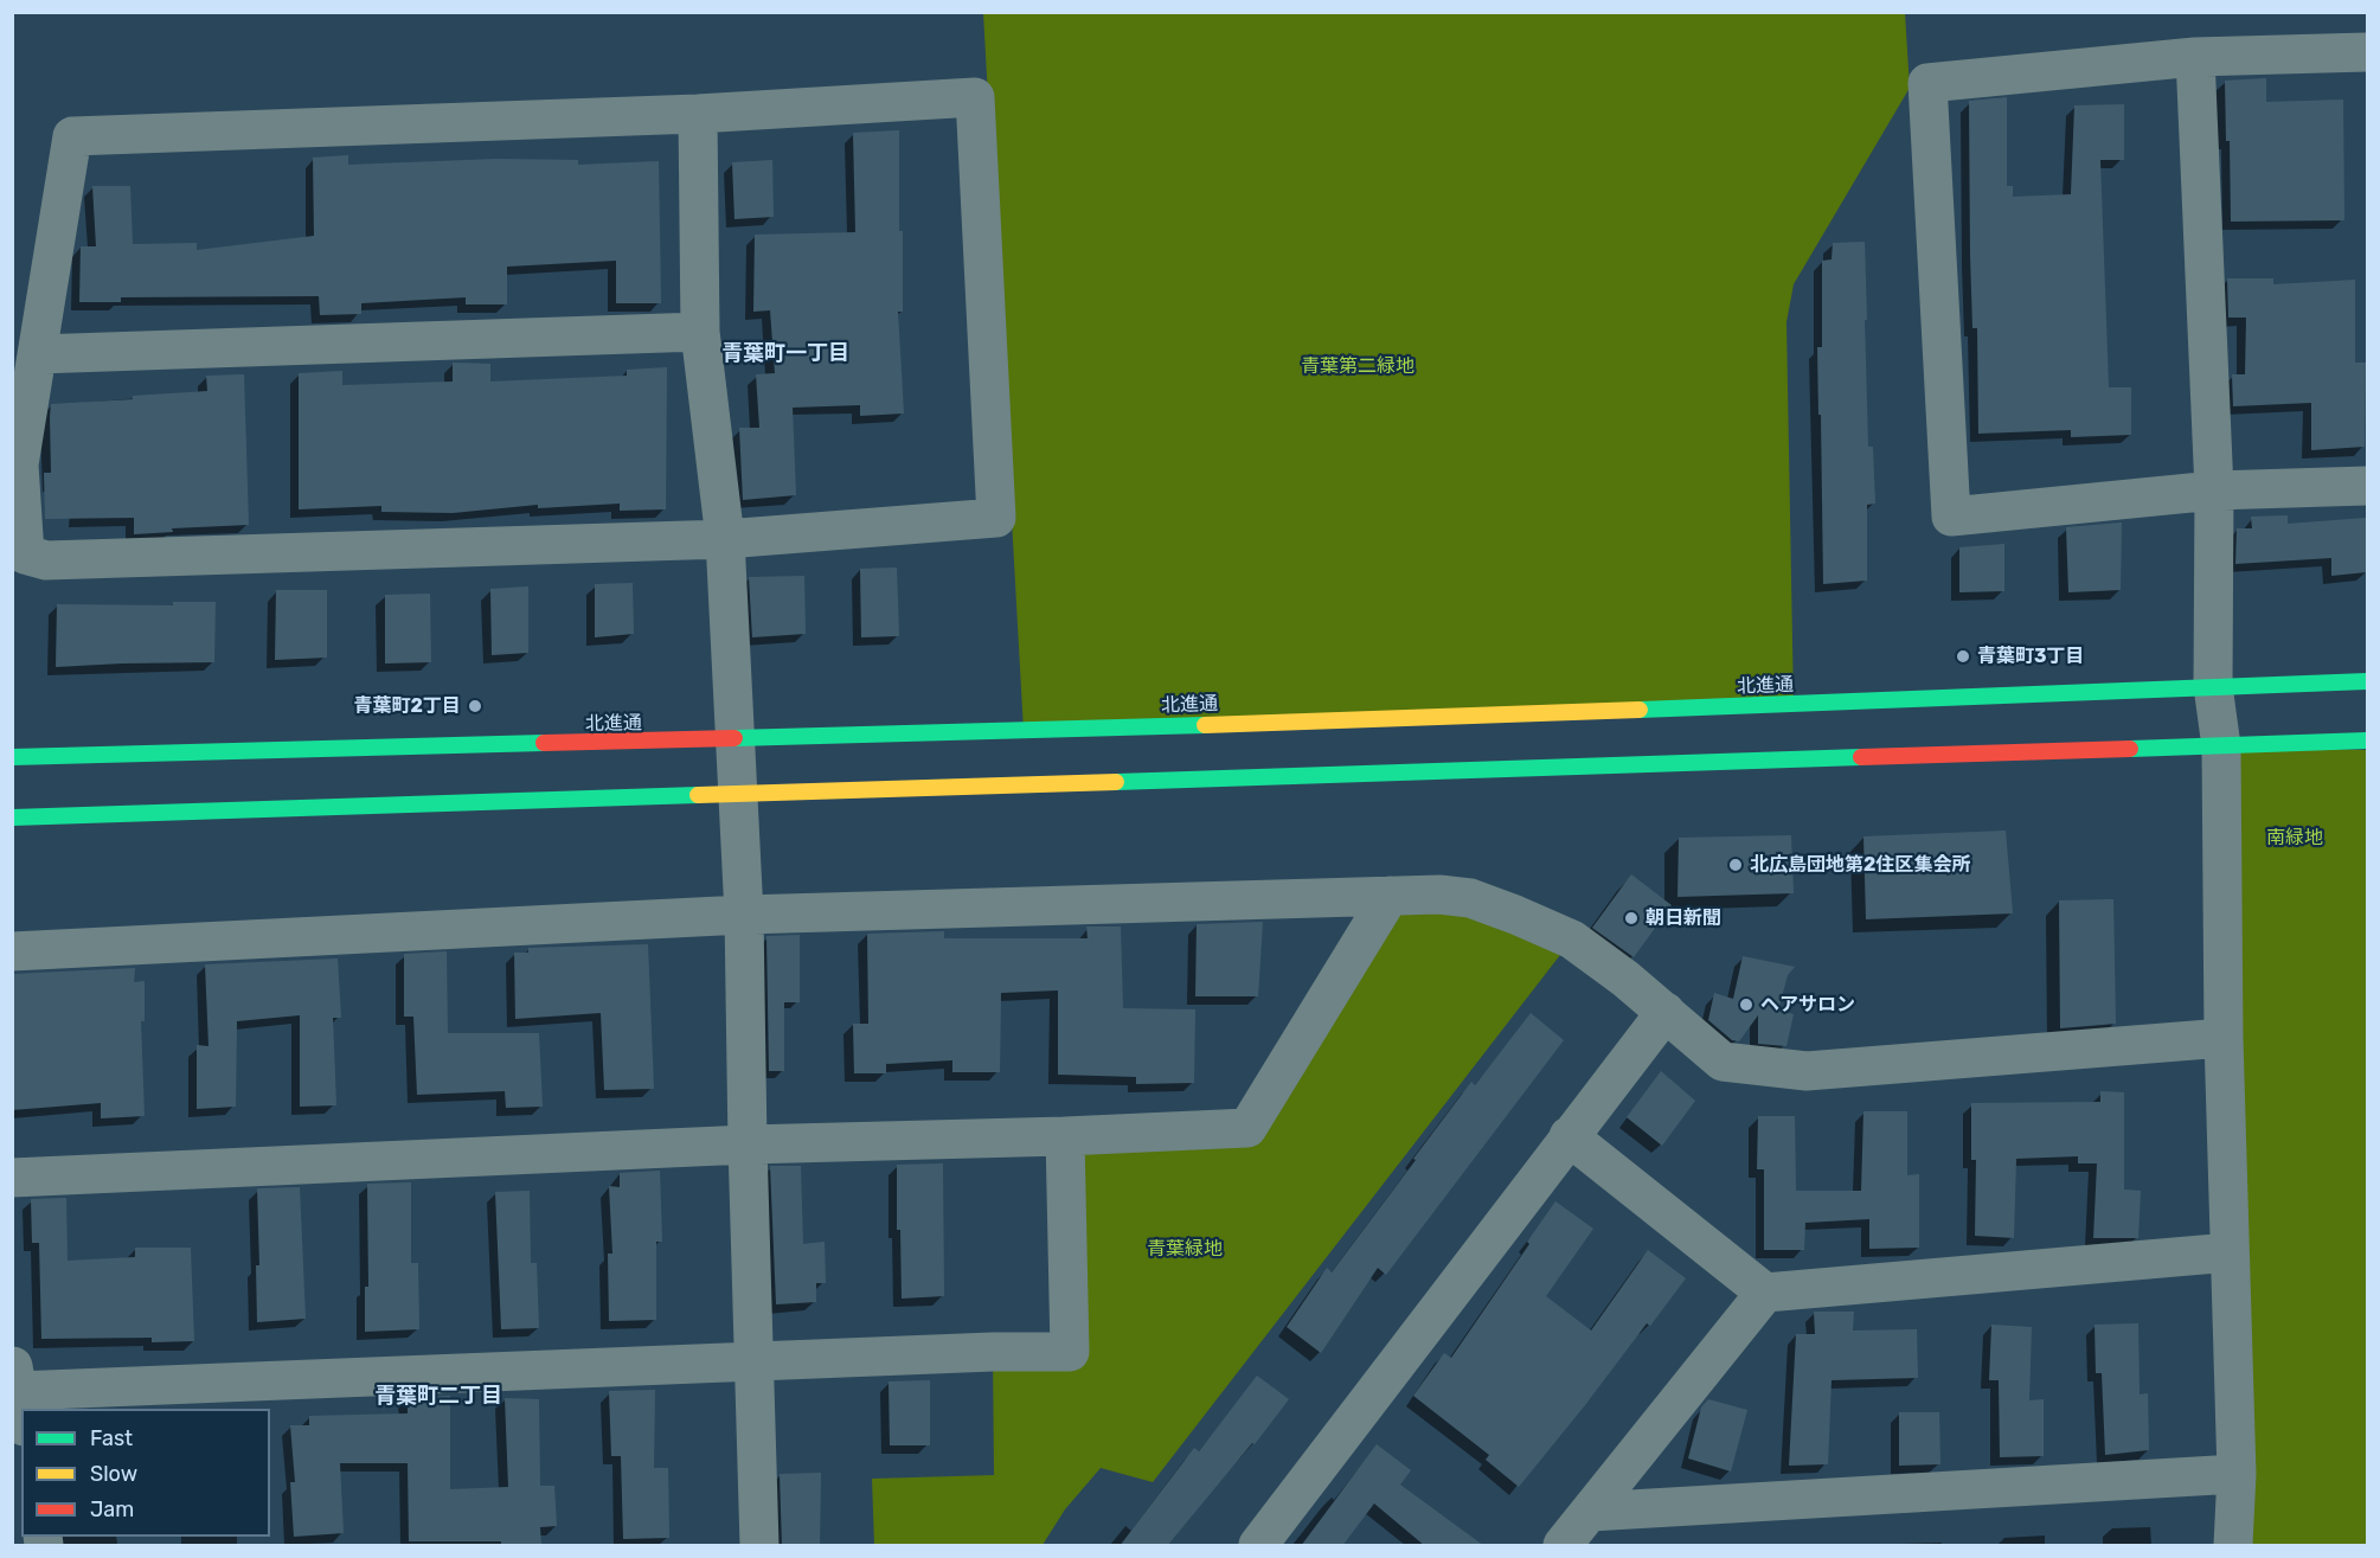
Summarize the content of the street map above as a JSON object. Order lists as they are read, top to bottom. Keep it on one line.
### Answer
{"streets":{"street":["北進通"]},"districts":["青葉町一丁目","青葉町二丁目"],"parks":["青葉第二緑地","南緑地","青葉緑地"],"places":["青葉町3丁目","青葉町2丁目","北広島団地第2住区集会所","朝日新聞","ヘアサロン"],"legend":["Fast","Slow","Jam"]}
